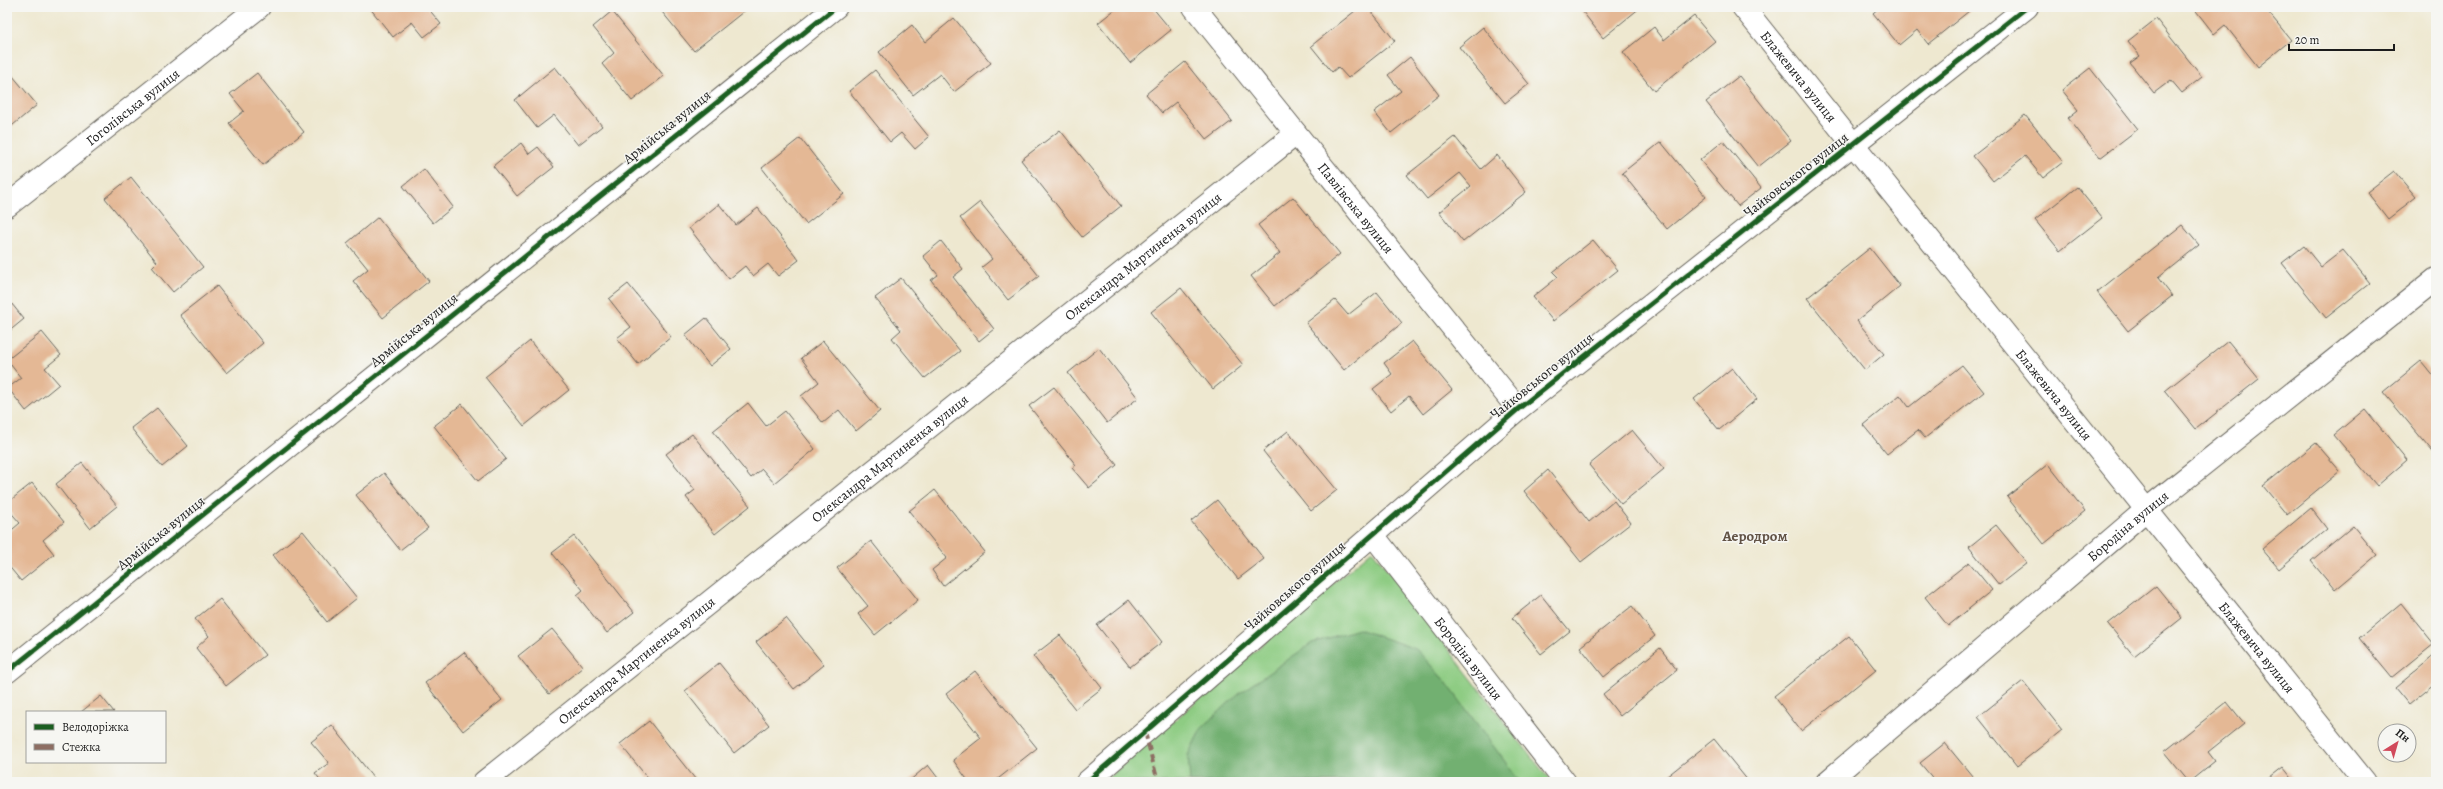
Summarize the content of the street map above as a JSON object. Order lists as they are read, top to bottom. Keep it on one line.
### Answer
{"streets":{"street":["Блажевича вулиця","Гоголівська вулиця","Армійська вулиця","Чайковського вулиця","Павлівська вулиця","Олександра Мартиненка вулиця","Бородіна вулиця"]},"crossings":[["Блажевича вулиця","Чайковського вулиця"],["Блажевича вулиця","Бородіна вулиця"],["Чайковського вулиця","Павлівська вулиця"],["Чайковського вулиця","Бородіна вулиця"],["Павлівська вулиця","Олександра Мартиненка вулиця"]],"districts":["Аеродром"],"legend":["Велодоріжка","Стежка"],"scale_bar":"20 m","north":"top right"}
